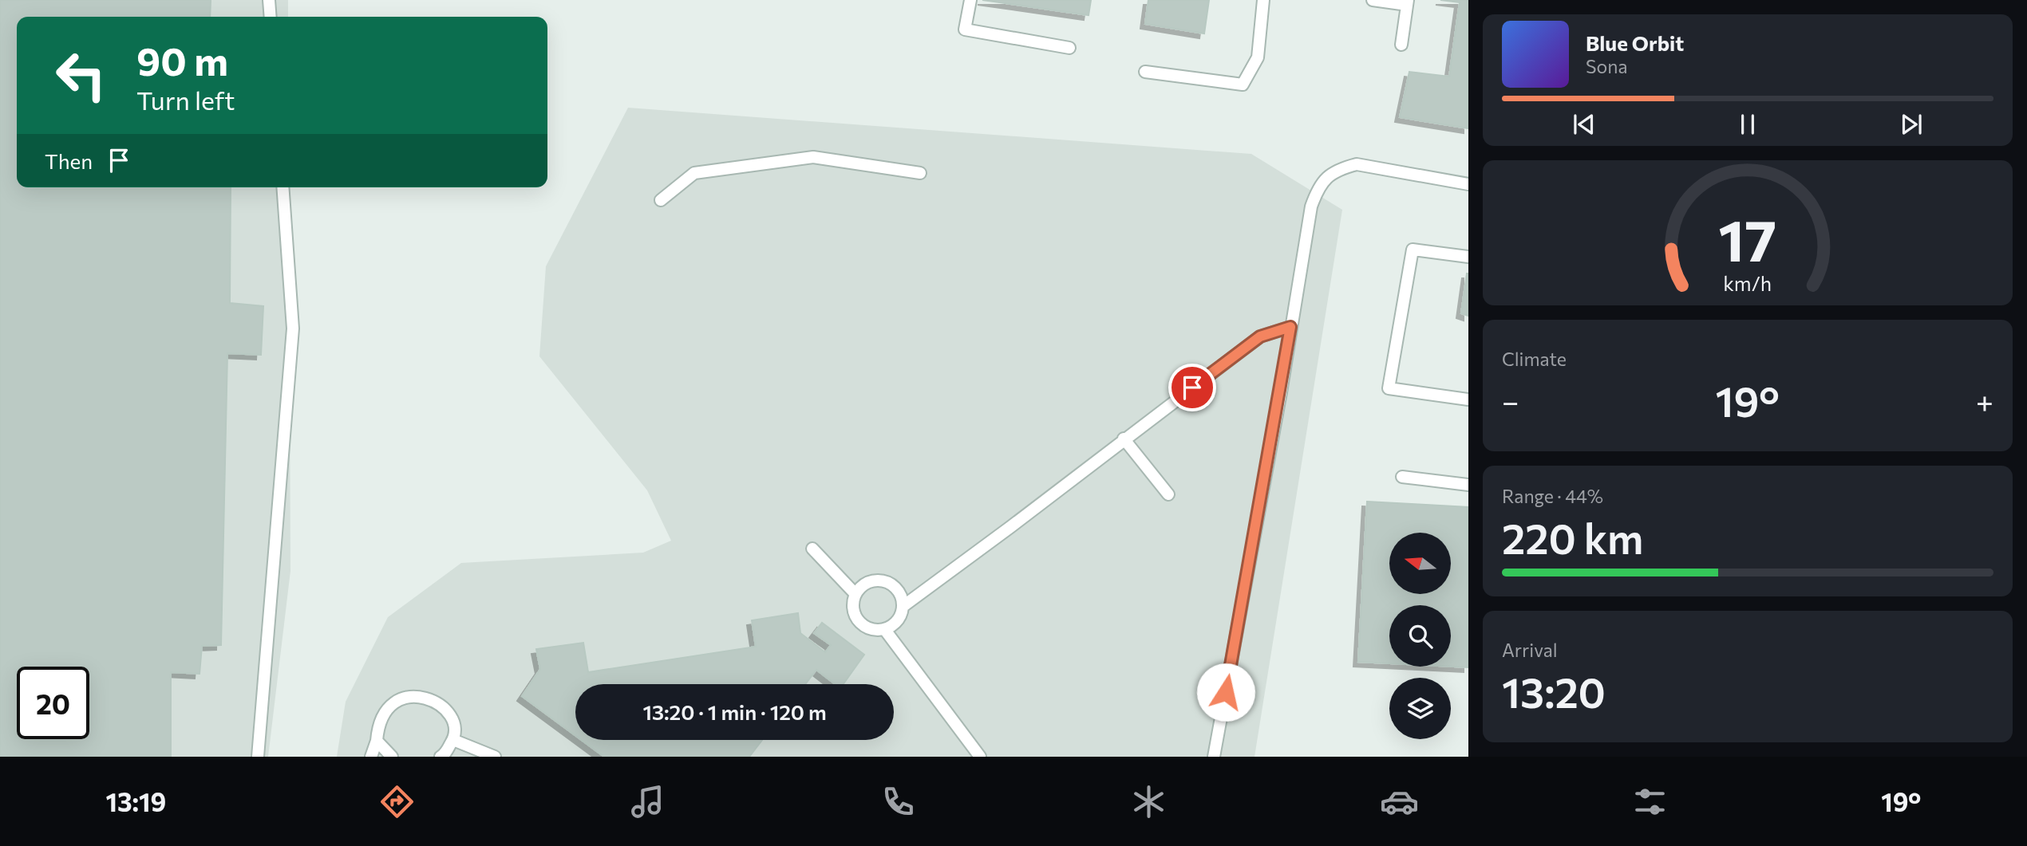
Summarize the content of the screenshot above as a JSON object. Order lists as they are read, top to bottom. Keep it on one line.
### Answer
{"north":"left","page":{"turn":["90 m","Turn left"],"song":["Blue Orbit","Sona"],"then":"Then","tile":["Climate",["Range · 44%","220 km"],["Arrival","13:20"]],"heat":["−","19°","+"],"limit":"20","trip":"13:20 · 1 min · 120 m","tabs":["13:19","19°"],"gauge":["17","km/h"]}}
